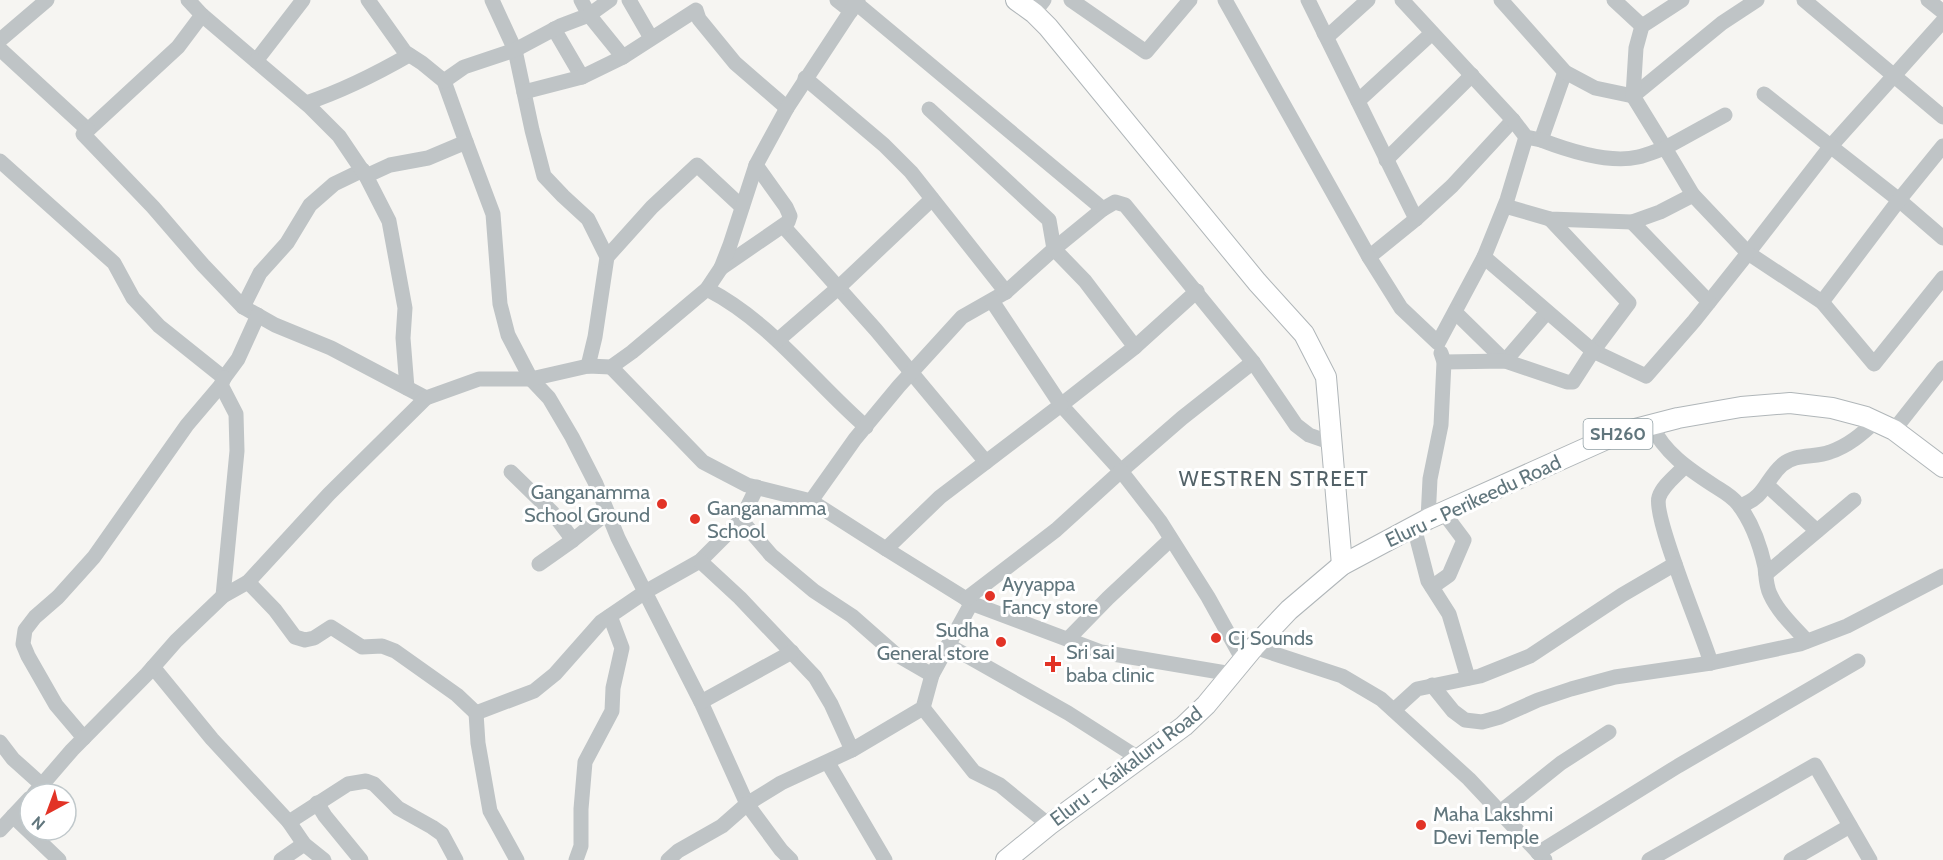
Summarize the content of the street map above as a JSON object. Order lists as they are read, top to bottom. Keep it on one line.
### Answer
{"streets":{"main road":["SH260","Eluru - Perikeedu Road","Eluru - Kaikaluru Road"]},"crossings":[["Eluru - Perikeedu Road","Eluru - Kaikaluru Road"]],"districts":["WESTREN STREET"],"places":{"other":["Ganganamma School Ground","Ganganamma School","Ayyappa Fancy store","Cj Sounds","Sudha General store","Maha Lakshmi Devi Temple"],"health":["Sri sai baba clinic"]},"north":"bottom left"}
